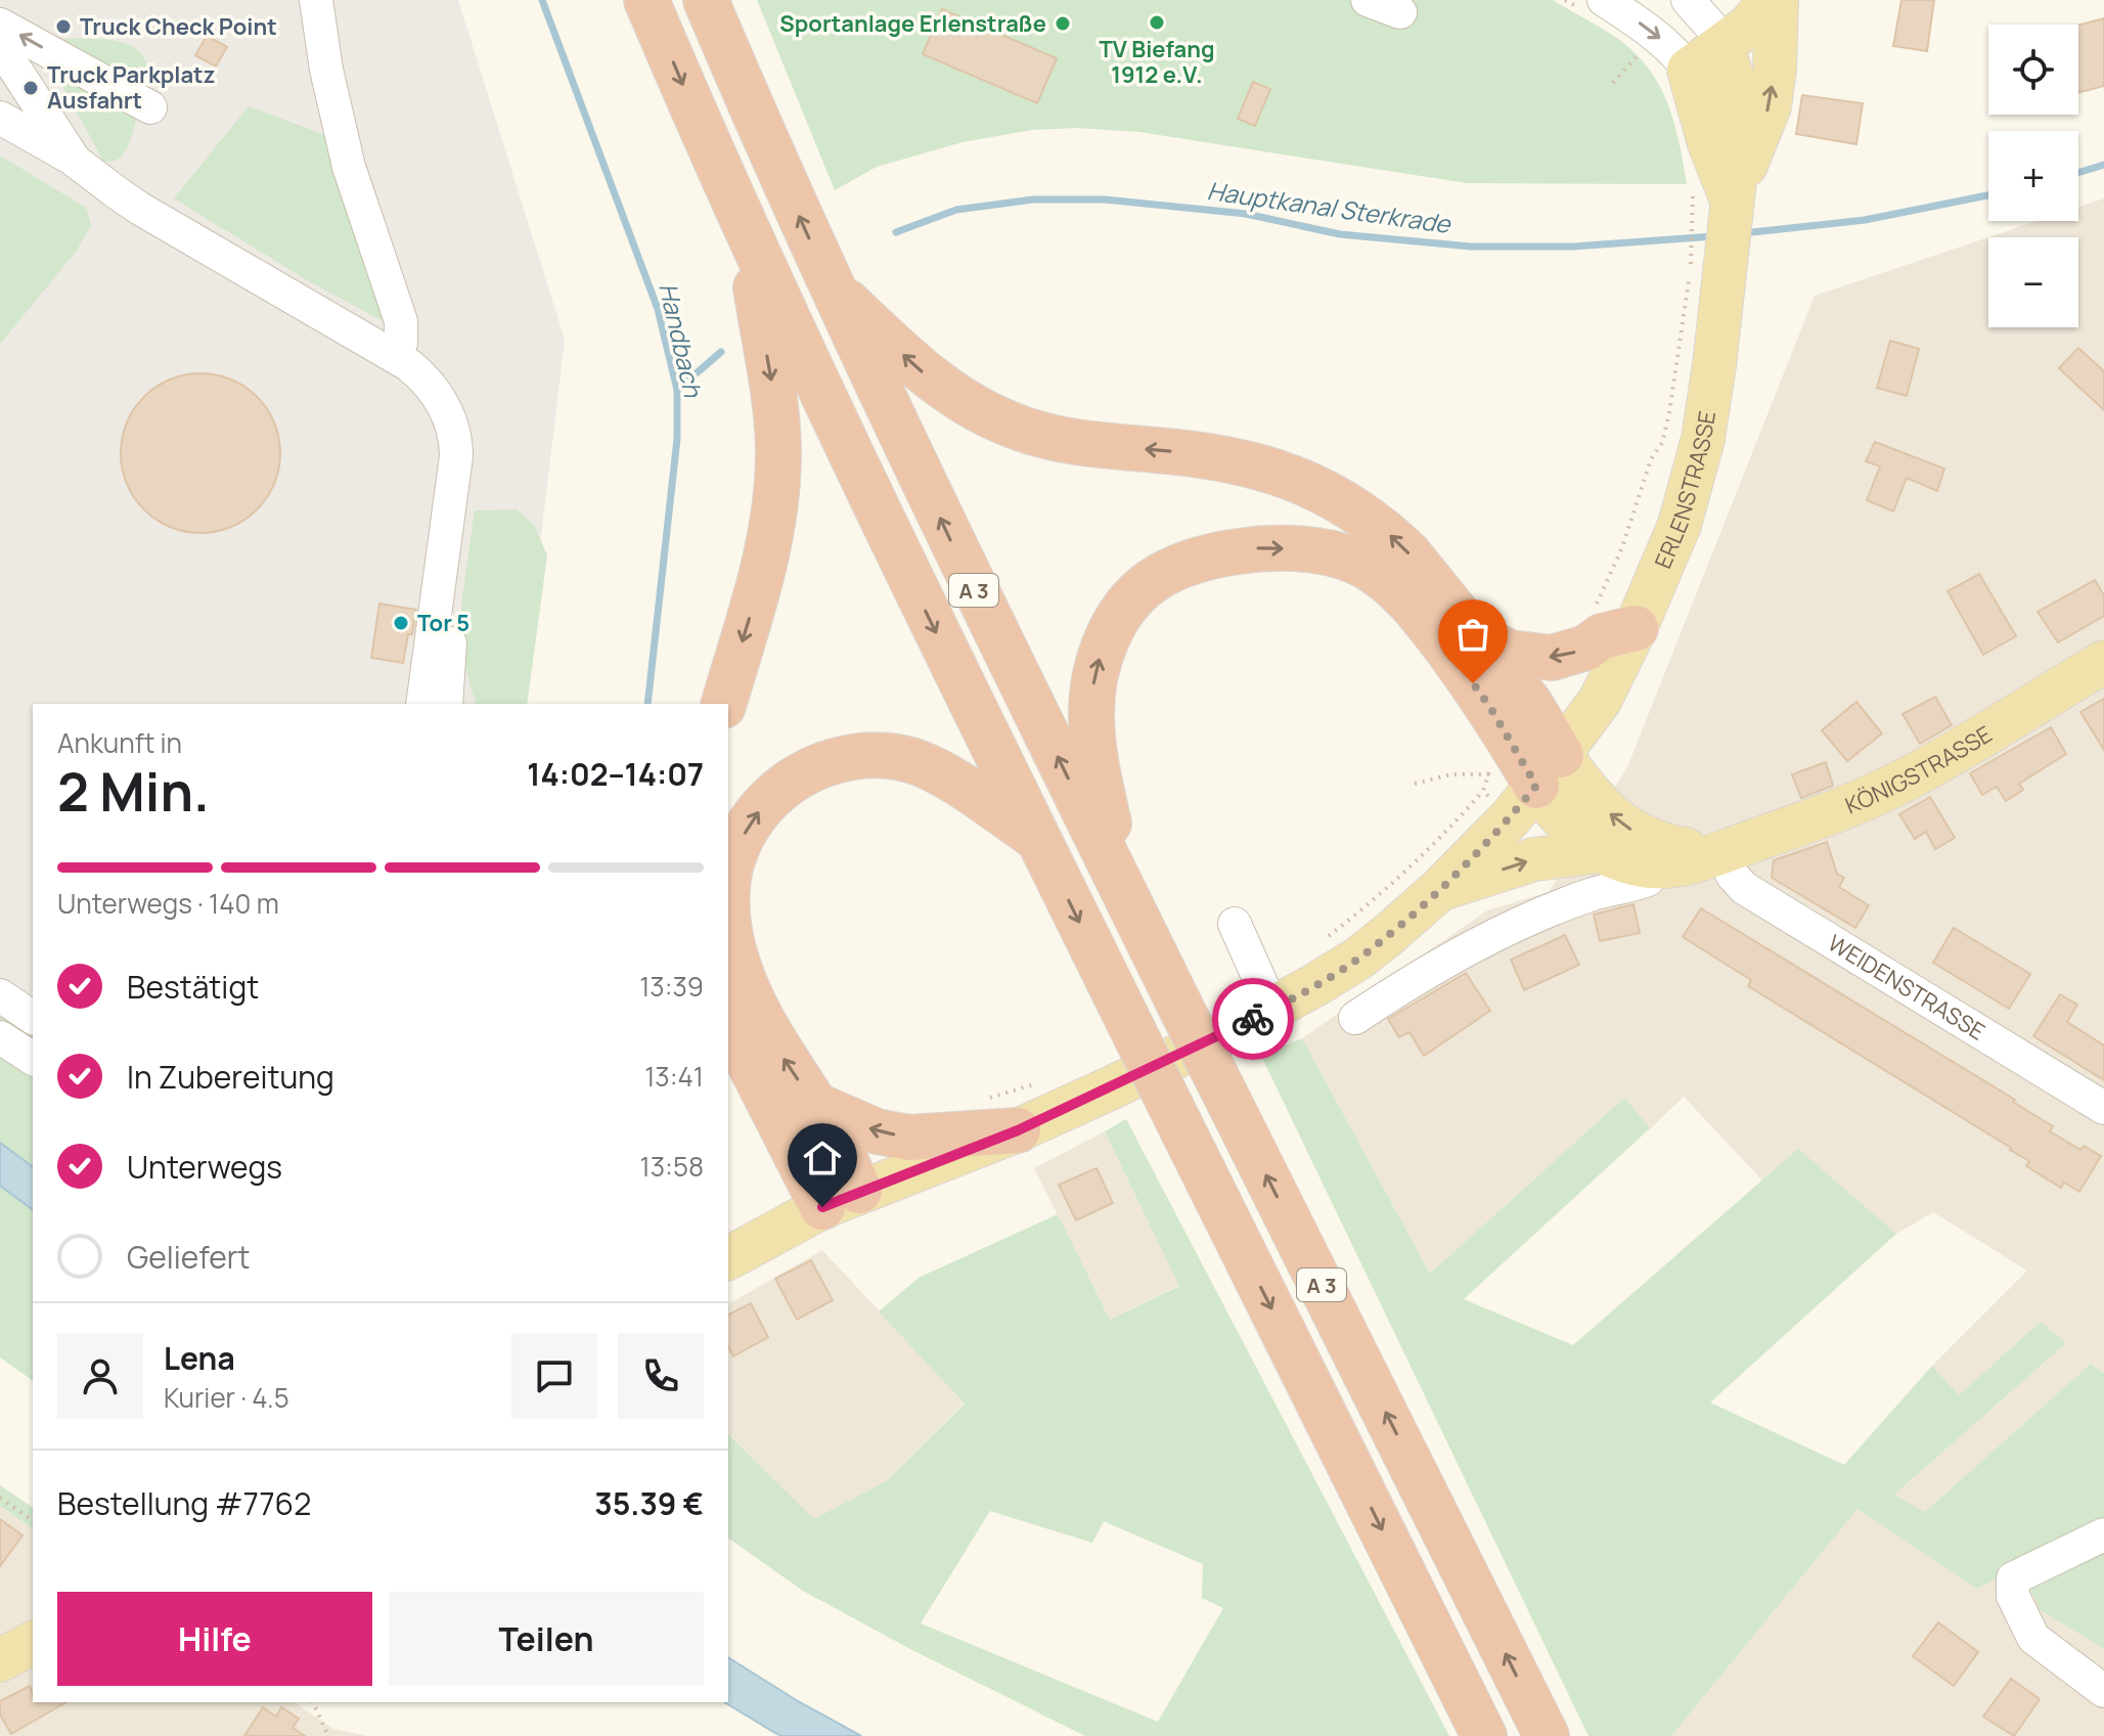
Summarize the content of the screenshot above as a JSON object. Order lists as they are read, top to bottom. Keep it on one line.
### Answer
{"streets":{"highway":["A 3"],"main road":["ERLENSTRASSE","KÖNIGSTRASSE"],"street":["WEIDENSTRASSE"]},"crossings":[["ERLENSTRASSE","KÖNIGSTRASSE"],["KÖNIGSTRASSE","WEIDENSTRASSE"]],"water":["Hauptkanal Sterkrade","Handbach"],"places":["TV Biefang 1912 e.V.","Sportanlage Erlenstraße","Truck Check Point","Truck Parkplatz Ausfahrt","Tor 5"],"page":{"map_buttons":["+","−"],"heading":["2 Min.","Ankunft in","14:02–14:07"],"panel":["Lena","Kurier · 4.5","Bestellung #7762","35.39 €"],"bar":"Unterwegs · 140 m","list":[["Bestätigt","13:39"],["In Zubereitung","13:41"],["Unterwegs","13:58"],"Geliefert"],"buttons":["Hilfe","Teilen"]}}
